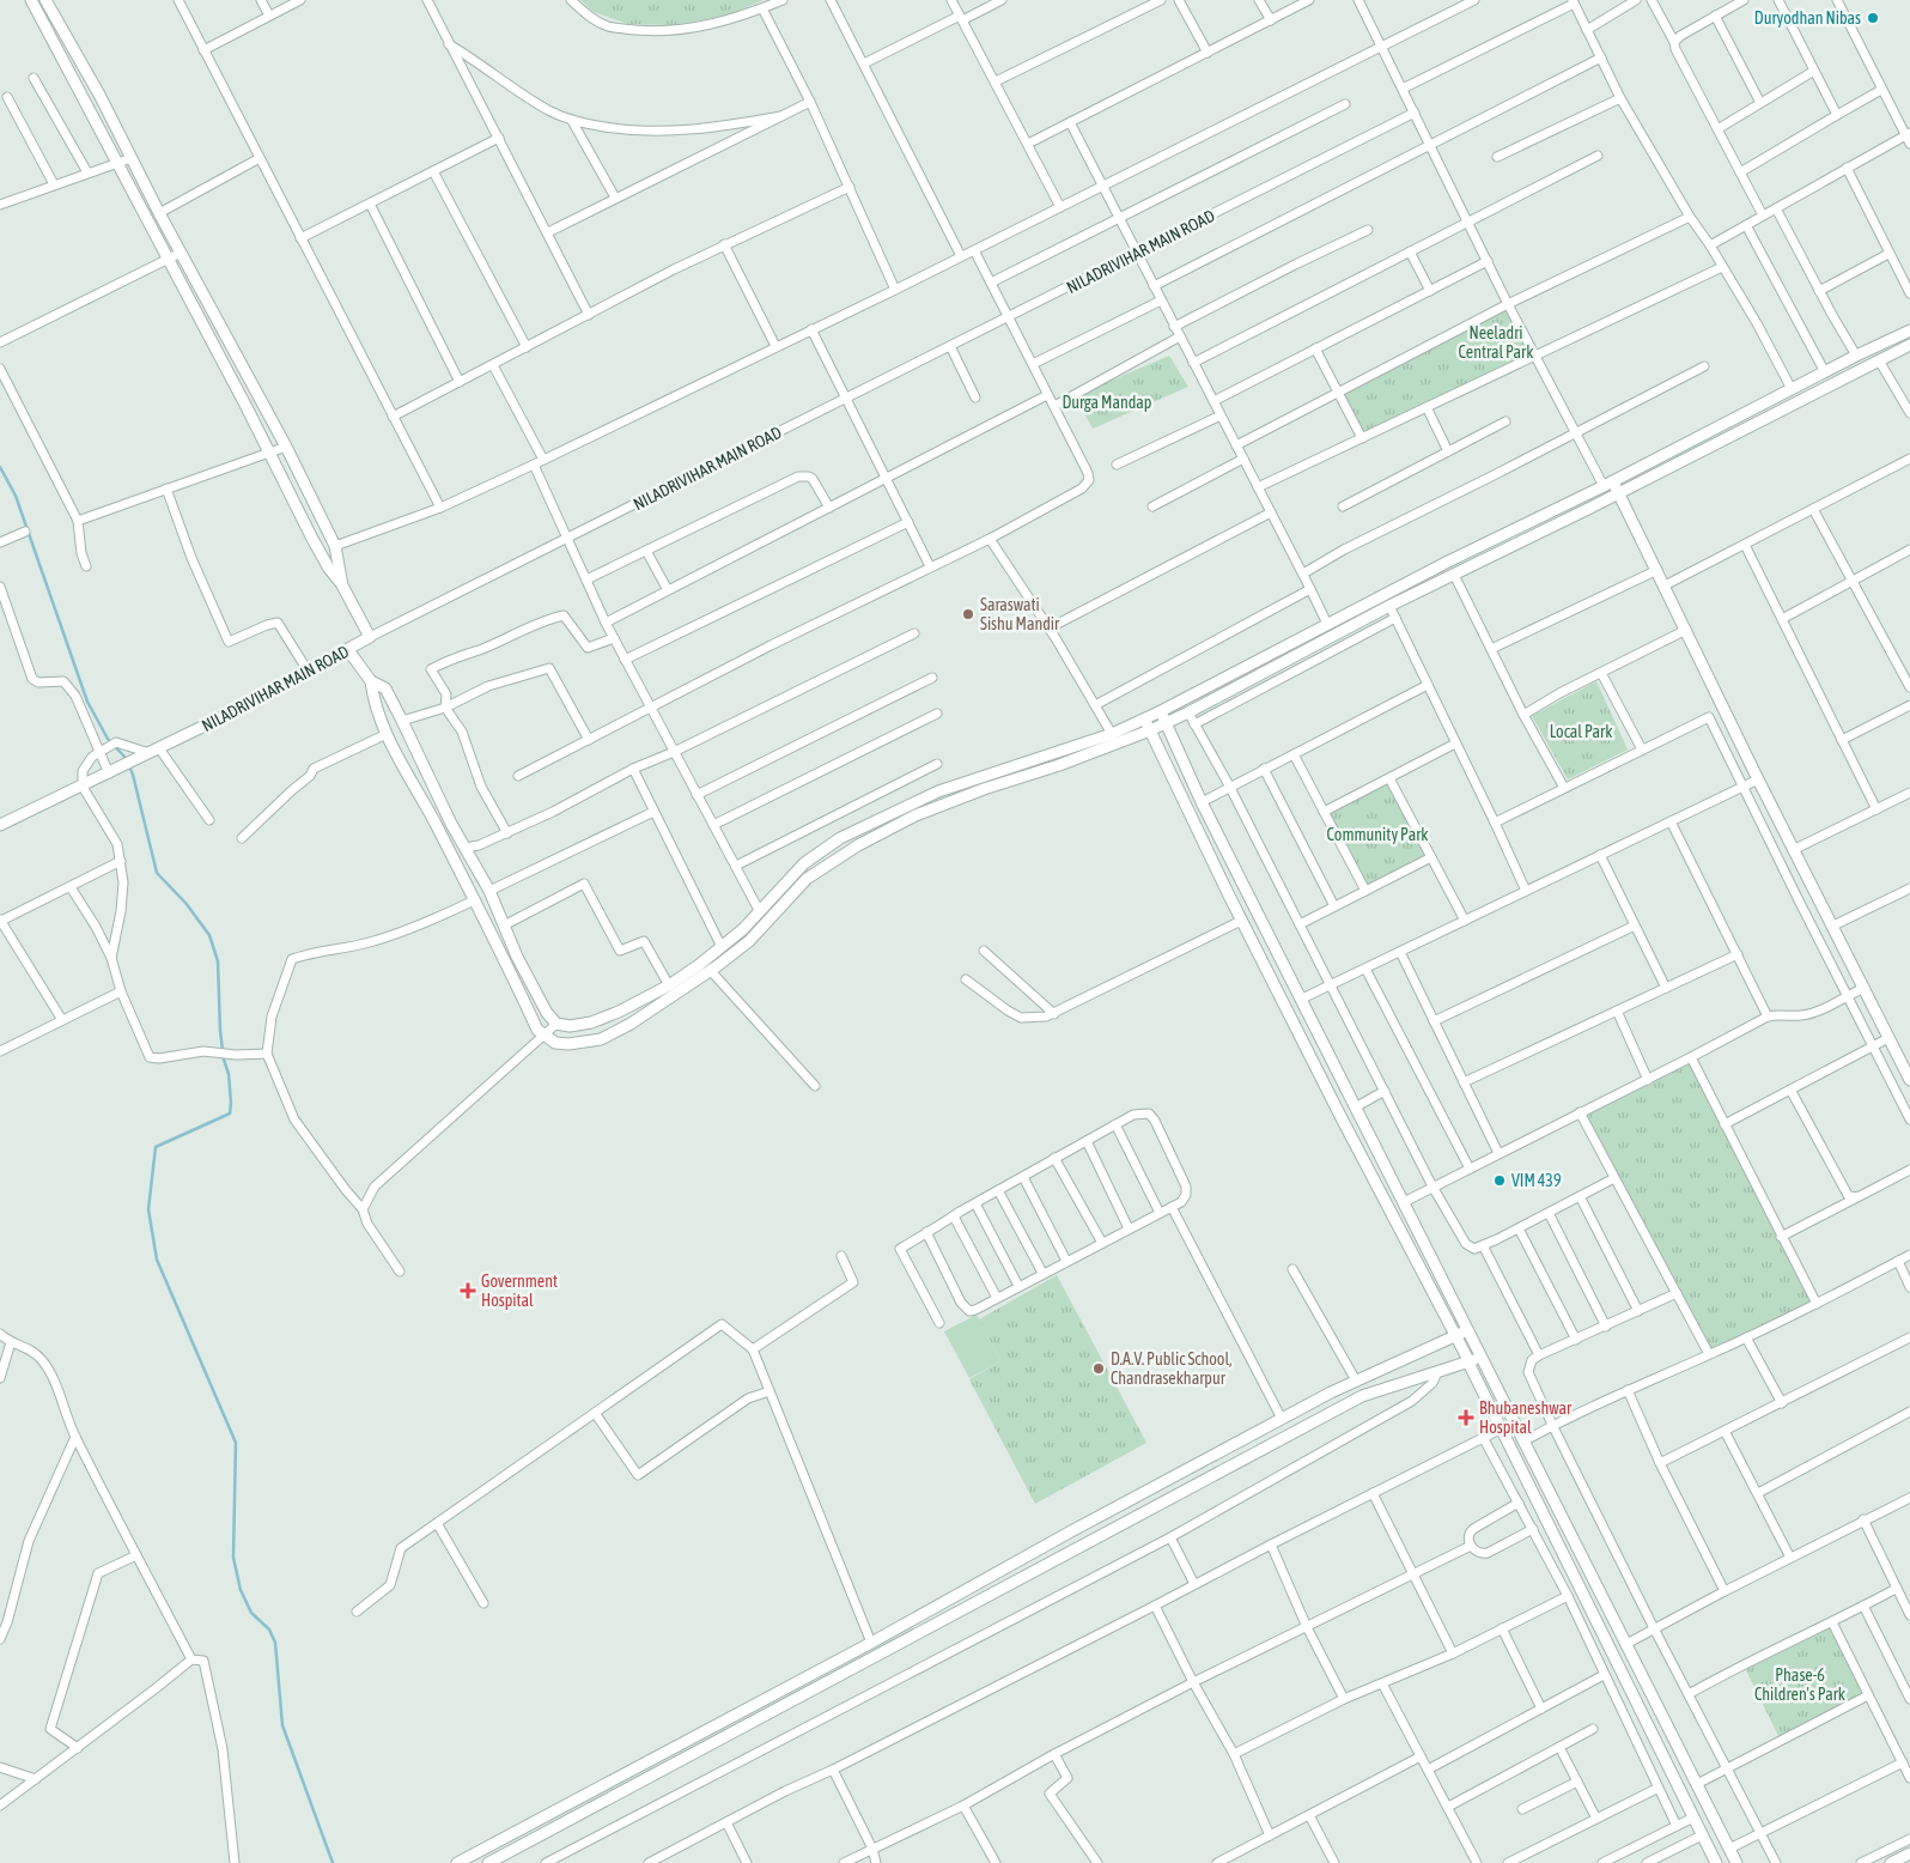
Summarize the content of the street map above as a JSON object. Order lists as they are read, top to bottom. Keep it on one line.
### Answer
{"streets":{"street":["NILADRIVIHAR MAIN ROAD"]},"parks":["Neeladri Central Park","Durga Mandap","Local Park","Community Park","Phase-6 Children's Park"],"places":{"other":["Duryodhan Nibas","Saraswati Sishu Mandir","VIM 439","D.A.V. Public School, Chandrasekharpur"],"health":["Government Hospital","Bhubaneshwar Hospital"]}}
